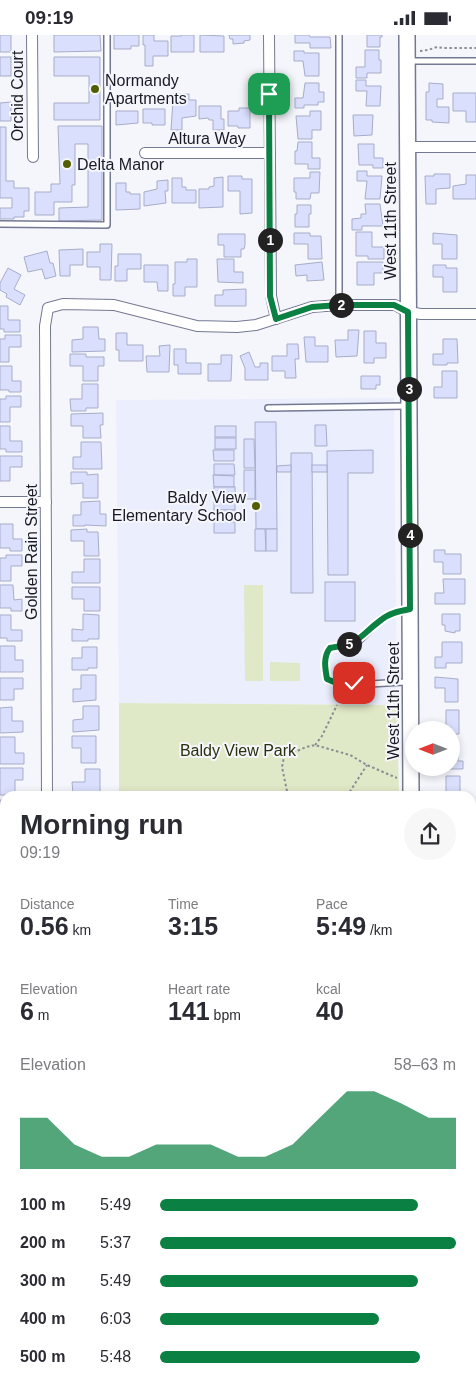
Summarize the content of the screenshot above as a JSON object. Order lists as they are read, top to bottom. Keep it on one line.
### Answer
{"streets":{"street":["Orchid Court","Altura Way","West 11th Street","Golden Rain Street"]},"parks":["Baldy View Park"],"places":["Normandy Apartments","Delta Manor","Baldy View Elementary School"],"north":"left","page":{"status":"09:19","pins":["1","2","3","4","5"],"heading":["Morning run","09:19"],"stats":[["Distance","0.56 km"],["Time","3:15"],["Pace","5:49 /km"],["Elevation","6 m"],["Heart rate","141 bpm"],["kcal","40"]],"chart":["Elevation","58–63 m"],"list":[{"name":"100 m","note":"5:49"},{"name":"200 m","note":"5:37"},{"name":"300 m","note":"5:49"},{"name":"400 m","note":"6:03"},{"name":"500 m","note":"5:48"}]}}
